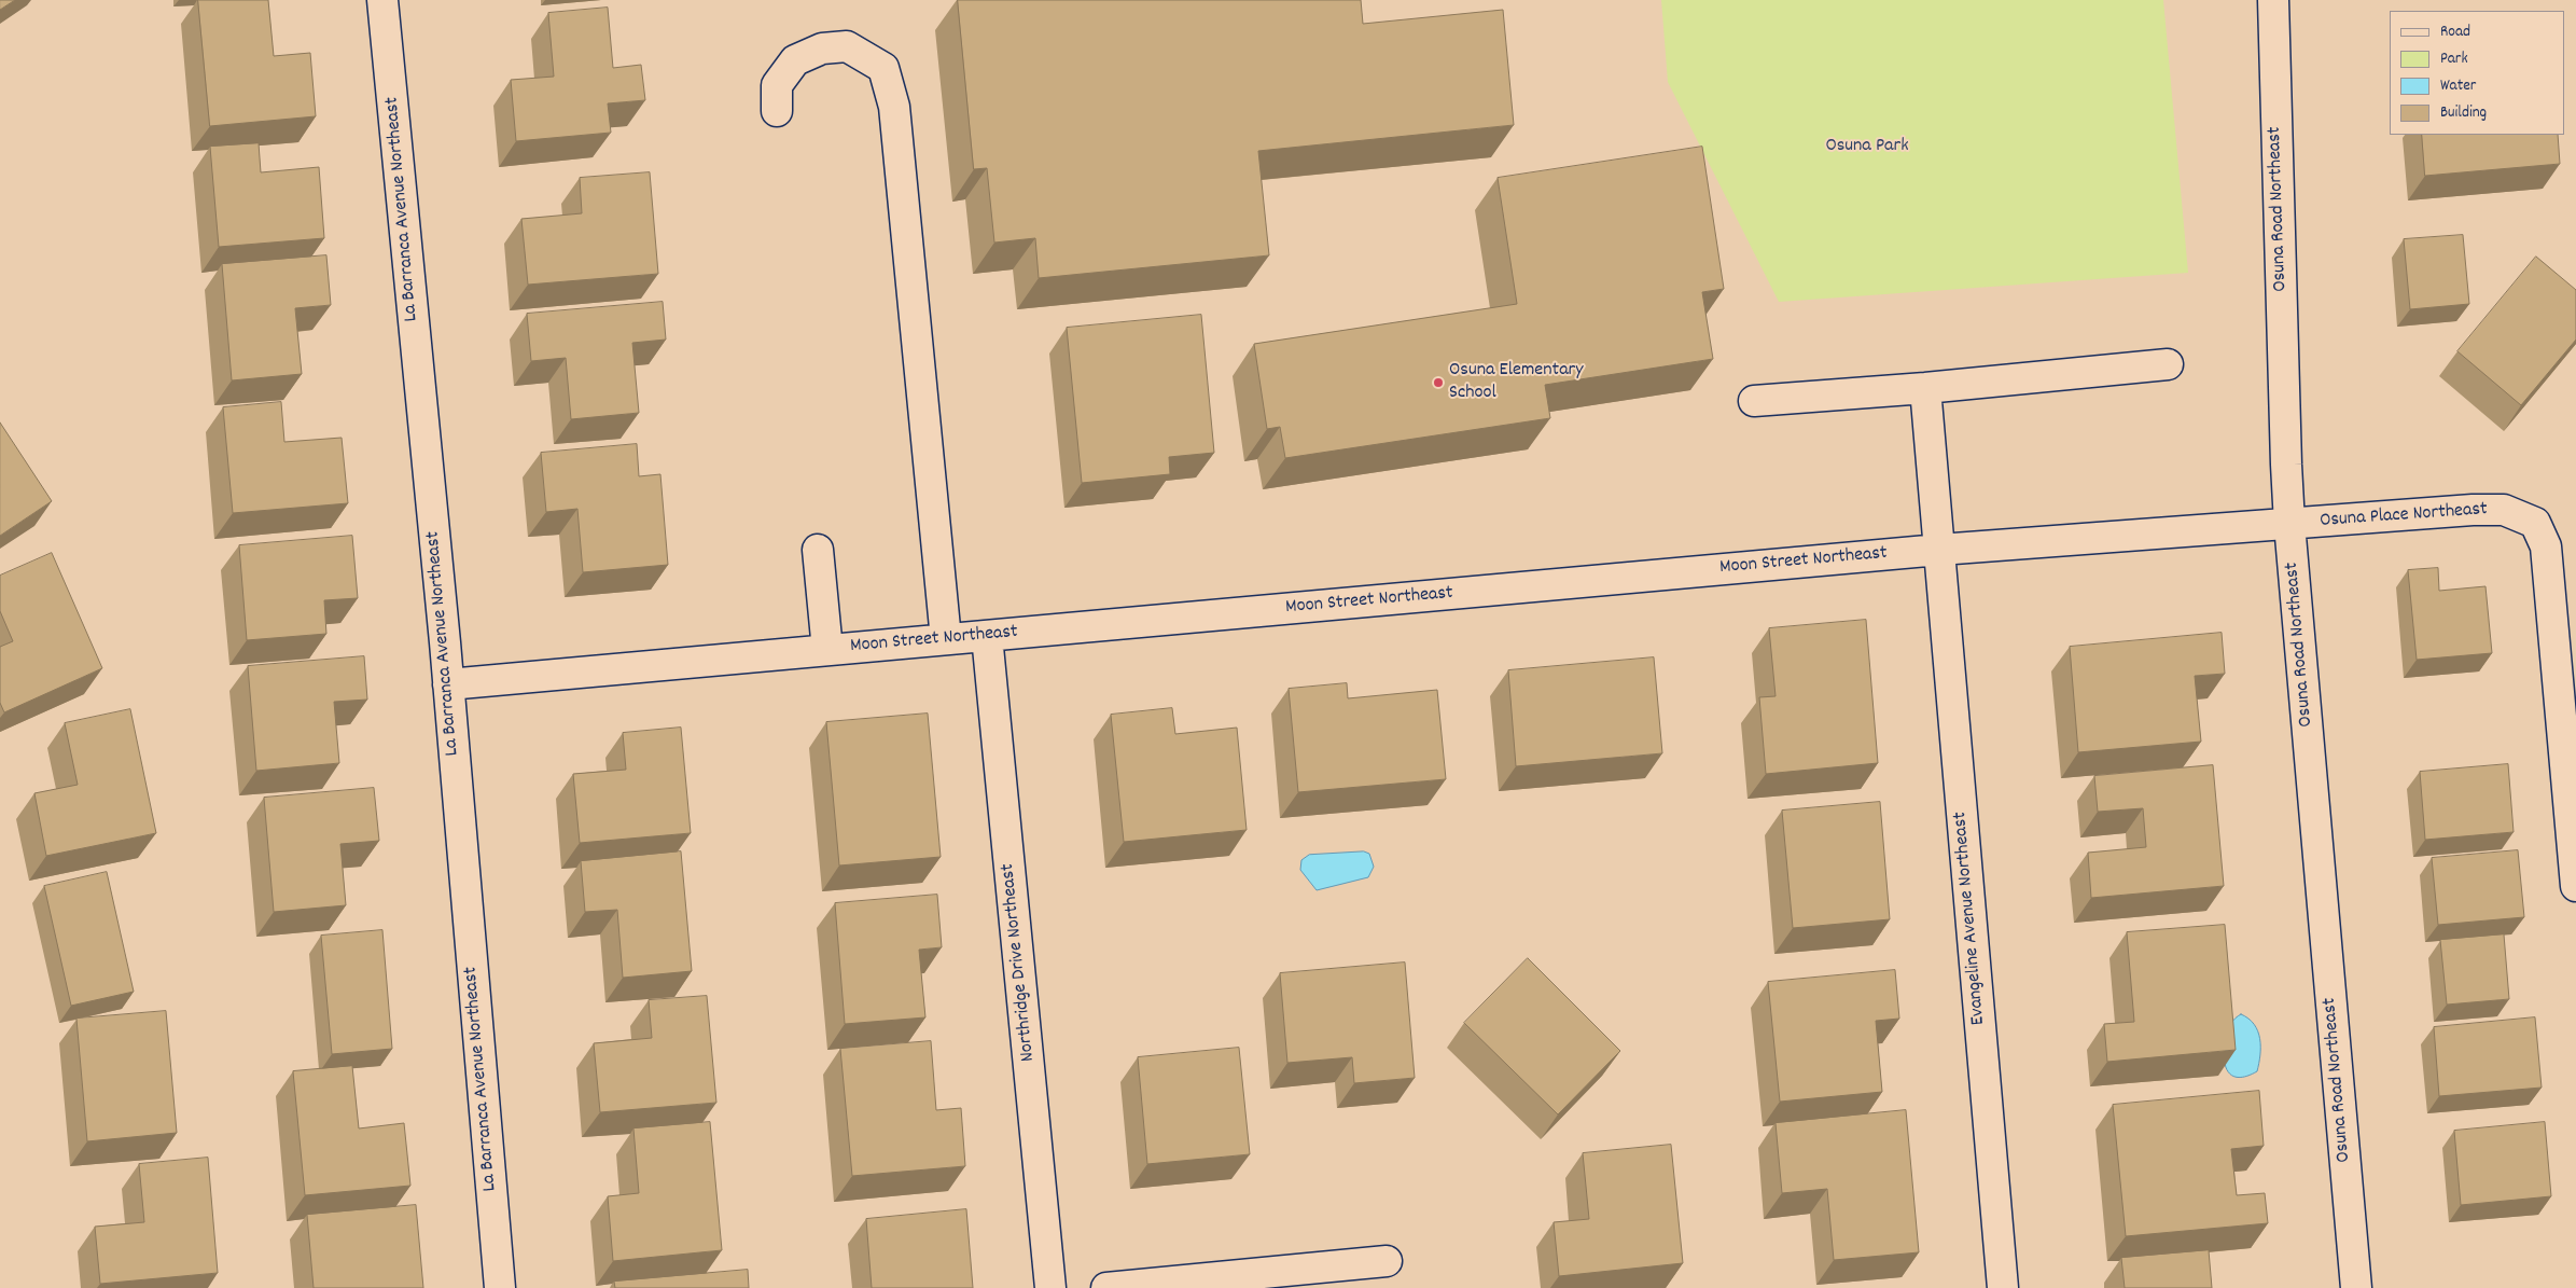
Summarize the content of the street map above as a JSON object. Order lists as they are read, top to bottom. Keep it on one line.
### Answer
{"streets":{"street":["La Barranca Avenue Northeast","Osuna Road Northeast","Osuna Place Northeast","Moon Street Northeast","Evangeline Avenue Northeast","Northridge Drive Northeast"]},"crossings":[["La Barranca Avenue Northeast","Moon Street Northeast"],["Osuna Road Northeast","Osuna Place Northeast"],["Osuna Road Northeast","Moon Street Northeast"],["Osuna Place Northeast","Moon Street Northeast"],["Moon Street Northeast","Evangeline Avenue Northeast"],["Moon Street Northeast","Northridge Drive Northeast"]],"parks":["Osuna Park"],"places":["Osuna Elementary School"],"legend":["Road","Park","Water","Building"]}
